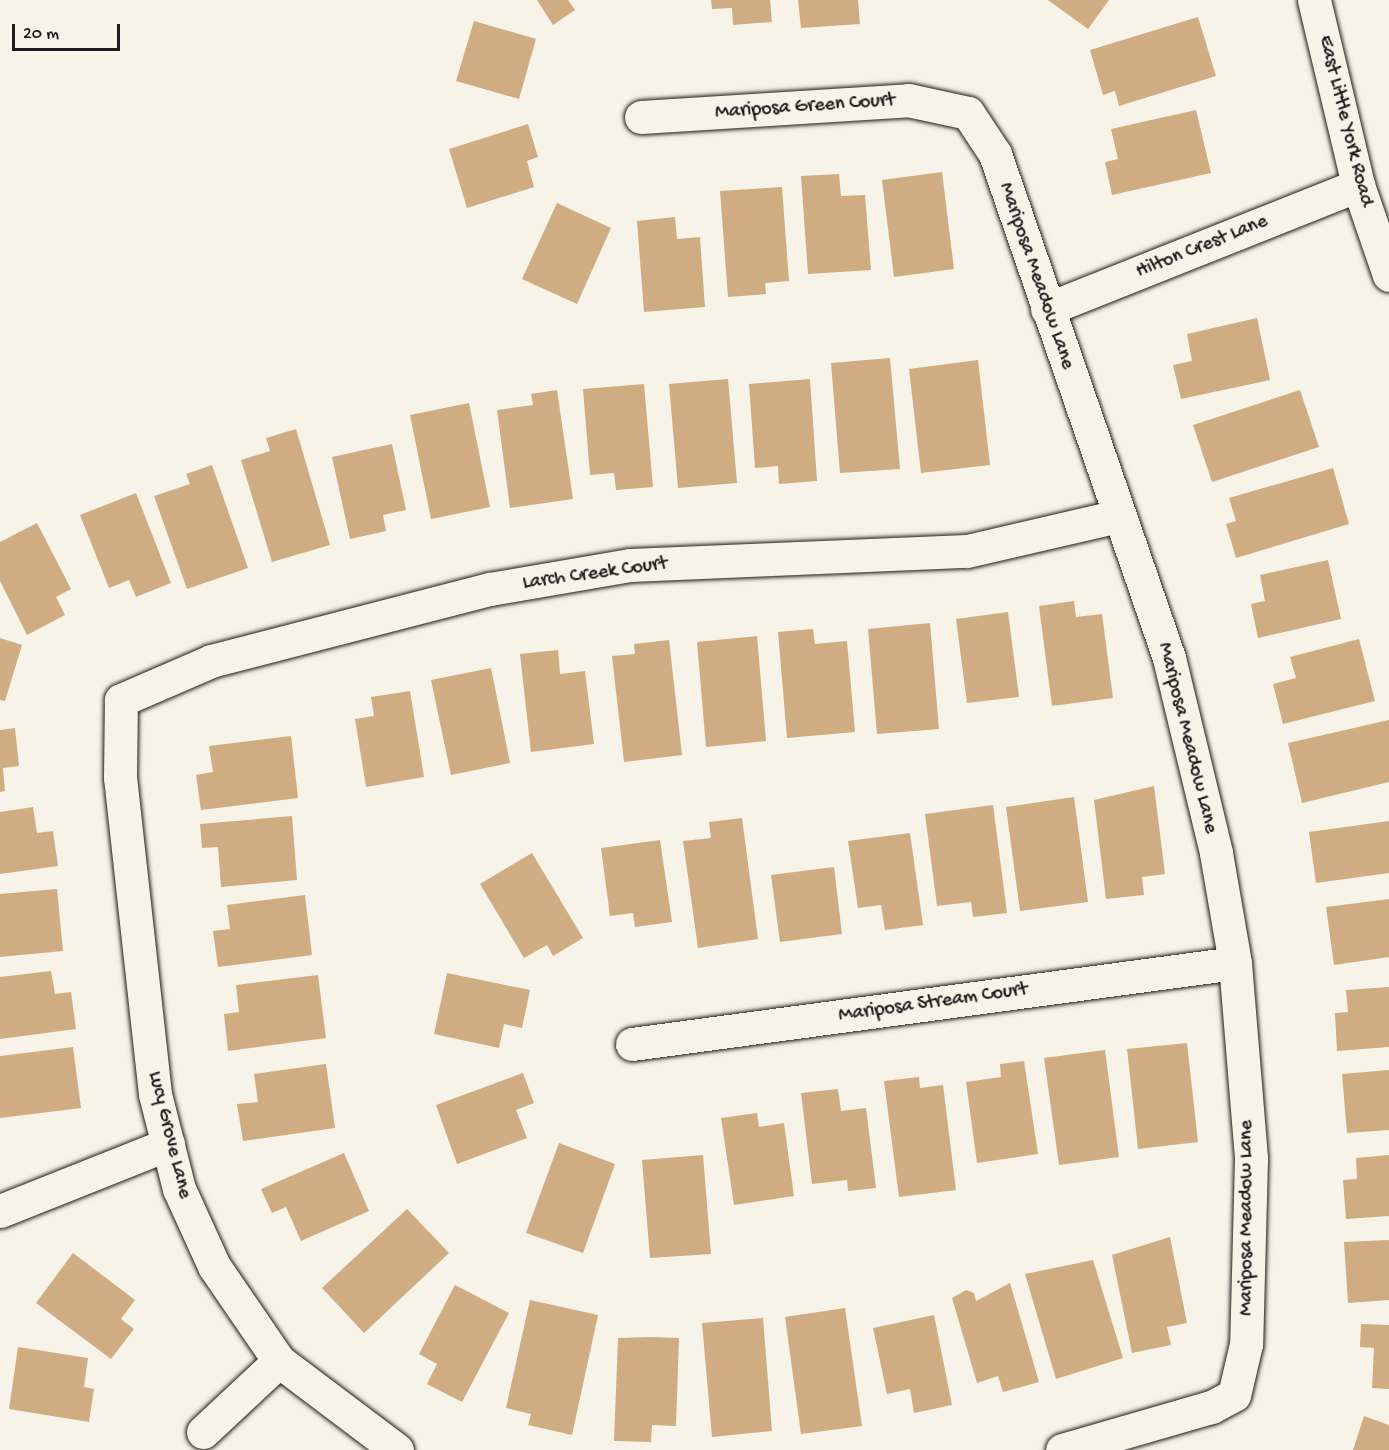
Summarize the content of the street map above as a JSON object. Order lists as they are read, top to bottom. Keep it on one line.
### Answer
{"streets":{"street":["Mariposa Green Court","East Little York Road","Hilton Crest Lane","Mariposa Meadow Lane","Larch Creek Court","Mariposa Stream Court","Lucy Grove Lane"]},"crossings":[["Mariposa Green Court","Mariposa Meadow Lane"],["East Little York Road","Hilton Crest Lane"],["Hilton Crest Lane","Mariposa Meadow Lane"],["Mariposa Meadow Lane","Larch Creek Court"],["Mariposa Meadow Lane","Mariposa Stream Court"],["Larch Creek Court","Lucy Grove Lane"]],"scale_bar":"20 m"}
